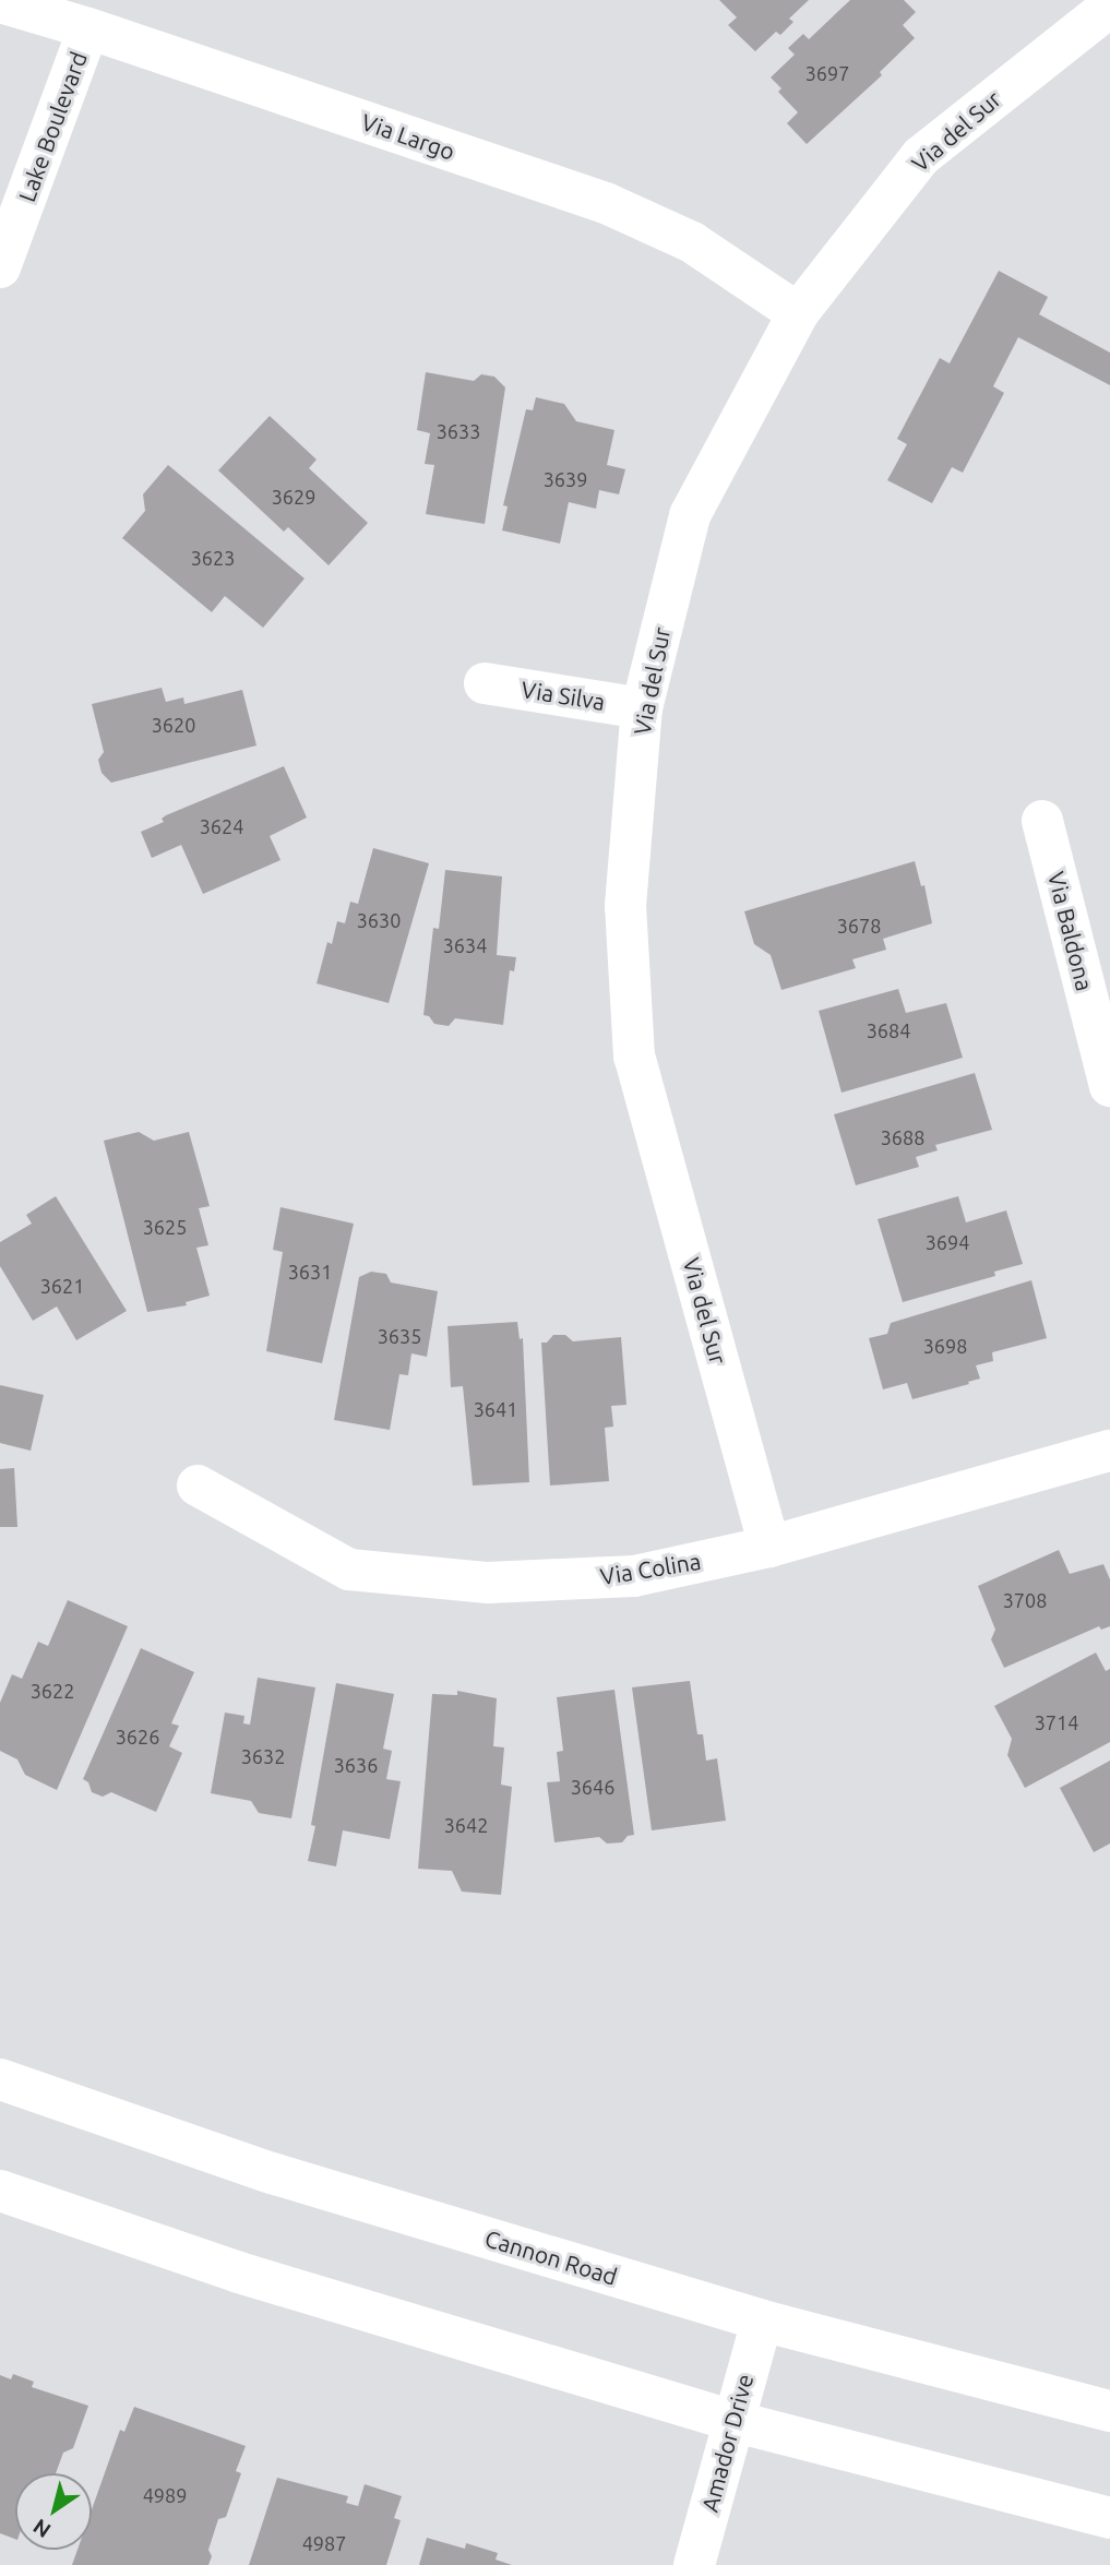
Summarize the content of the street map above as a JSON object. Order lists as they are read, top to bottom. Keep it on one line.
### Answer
{"streets":{"street":["Lake Boulevard","Via del Sur","Via Largo","Via Silva","Via Baldona","Via Colina","Cannon Road","Amador Drive"]},"crossings":[["Lake Boulevard","Via Largo"],["Via del Sur","Via Largo"],["Via del Sur","Via Silva"],["Via del Sur","Via Colina"],["Cannon Road","Amador Drive"]],"house_numbers":["3697","3633","3639","3629","3623","3620","3624","3630","3678","3634","3684","3688","3625","3694","3631","3621","3635","3698","3641","3708","3622","3714","3626","3632","3636","3646","3642","4989","4987"],"north":"bottom left"}
